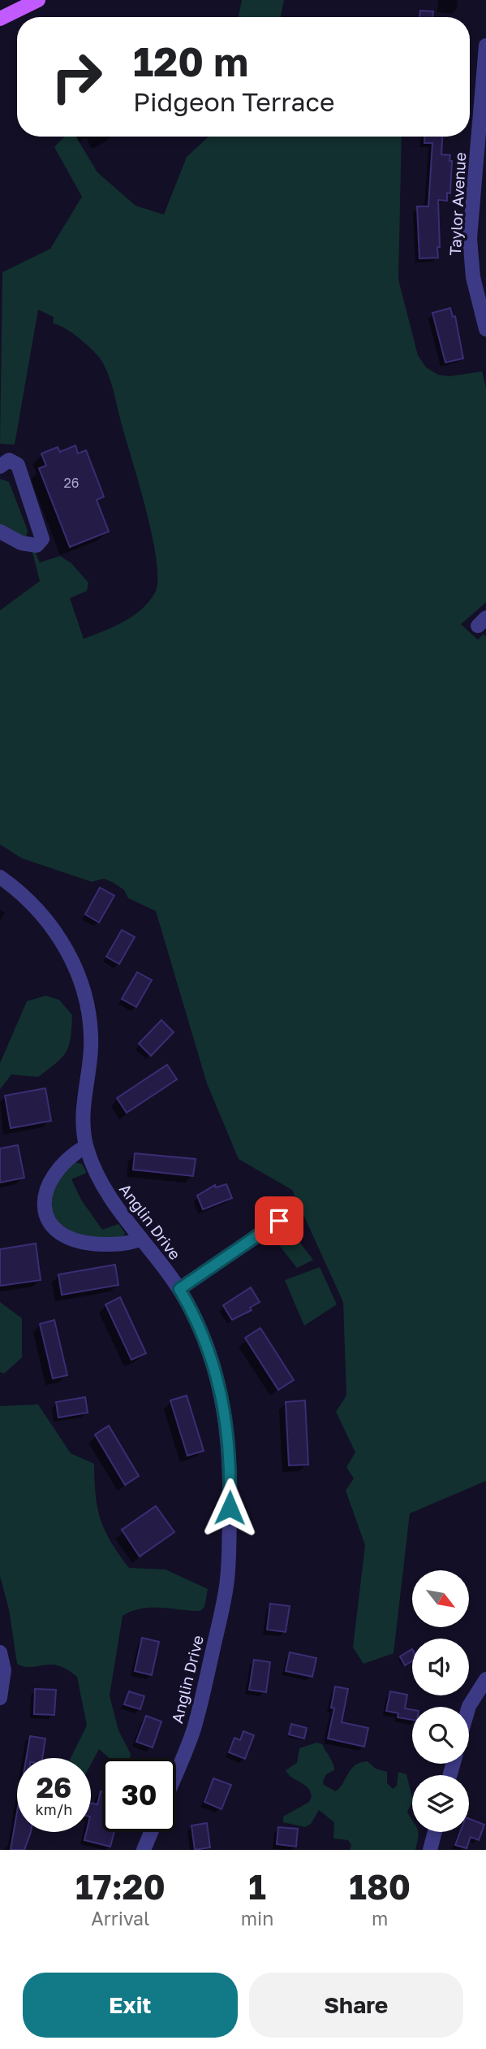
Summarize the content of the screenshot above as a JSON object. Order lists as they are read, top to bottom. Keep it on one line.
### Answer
{"streets":{"street":["Taylor Avenue","Anglin Drive"]},"house_numbers":["26"],"north":"bottom right","page":{"turn":["120 m","Pidgeon Terrace"],"speed":"26 km/h","limit":"30","eta":["17:20","Arrival","1","min","180","m"],"buttons":["Exit","Share"]}}
